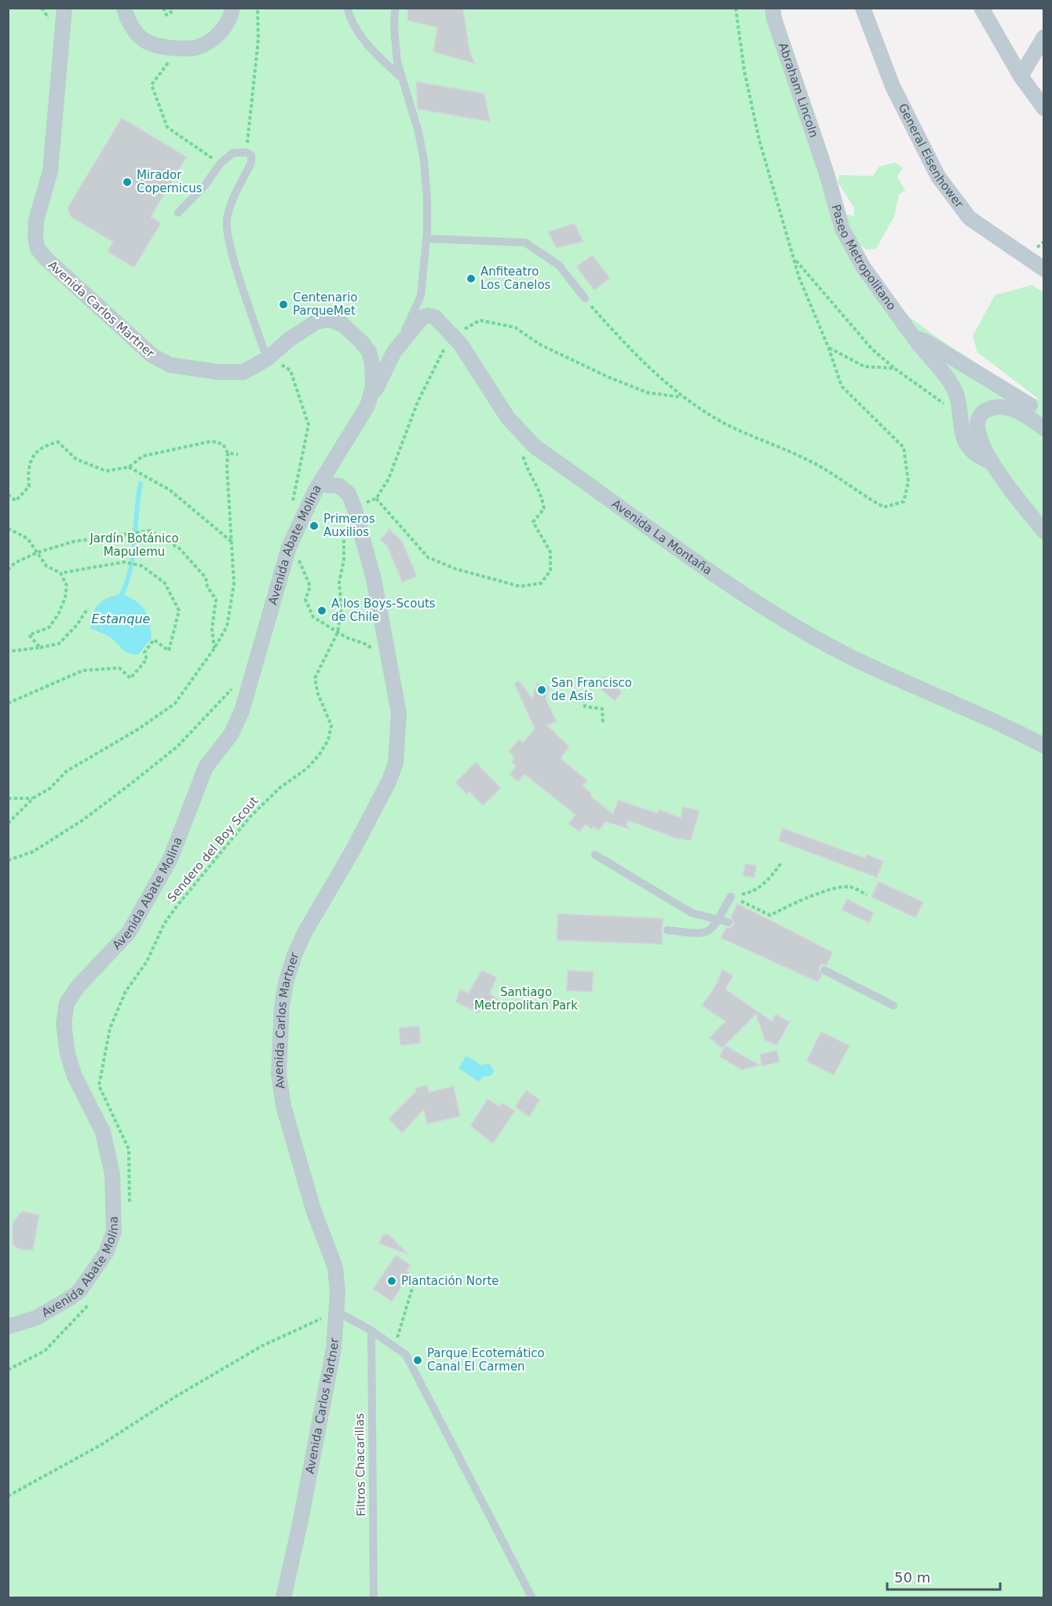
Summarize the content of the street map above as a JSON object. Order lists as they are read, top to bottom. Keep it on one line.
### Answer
{"streets":{"street":["Abraham Lincoln","General Eisenhower","Paseo Metropolitano","Avenida Carlos Martner","Avenida La Montaña","Avenida Abate Molina"],"lane":["Filtros Chacarillas"],"path":["Sendero del Boy Scout"]},"crossings":[["Abraham Lincoln","Paseo Metropolitano"],["Avenida Carlos Martner","Avenida La Montaña"],["Avenida Carlos Martner","Avenida Abate Molina"],["Avenida La Montaña","Avenida Abate Molina"]],"water":["Estanque"],"parks":["Jardín Botánico Mapulemu","Santiago Metropolitan Park"],"places":["Mirador Copernicus","Anfiteatro Los Canelos","Centenario ParqueMet","Primeros Auxilios","A los Boys-Scouts de Chile","San Francisco de Asís","Plantación Norte","Parque Ecotemático Canal El Carmen"],"scale_bar":"50 m"}
